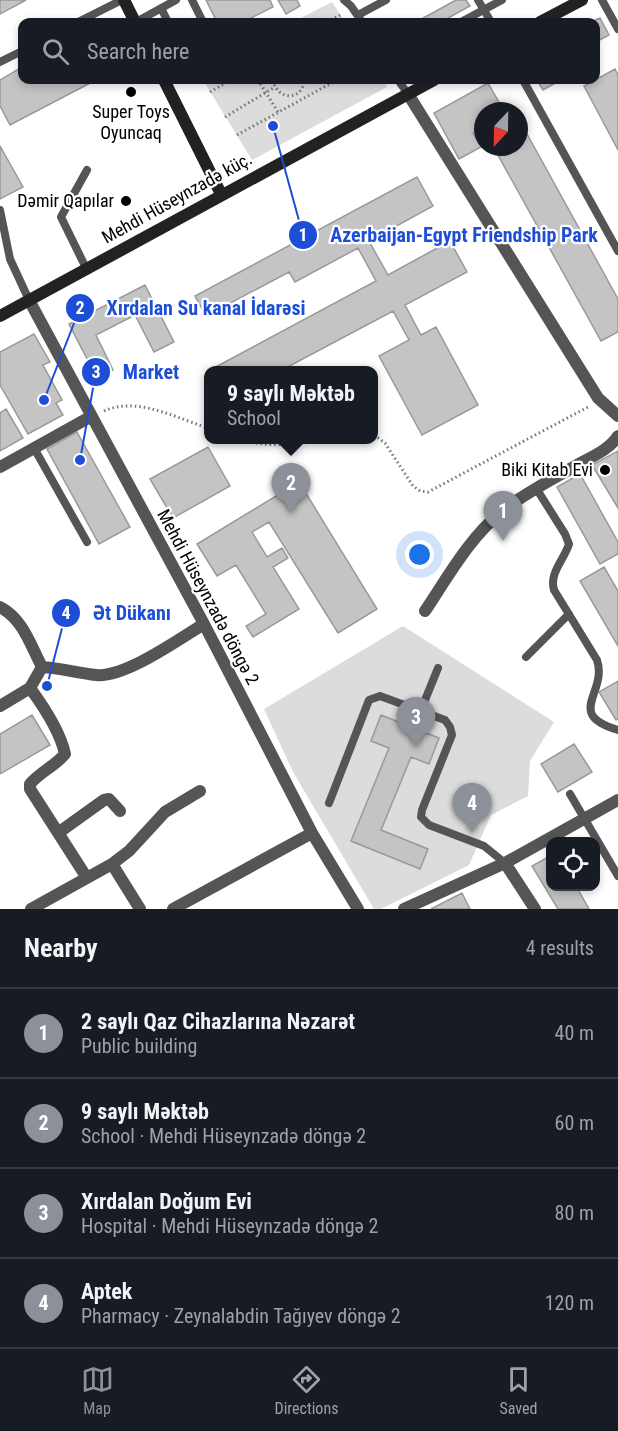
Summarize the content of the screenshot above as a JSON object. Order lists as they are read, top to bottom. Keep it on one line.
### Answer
{"streets":{"street":["Mehdi Hüseynzadə küç.","Mehdi Hüseynzadə döngə 2"]},"crossings":[["Mehdi Hüseynzadə küç.","Mehdi Hüseynzadə döngə 2"]],"places":["Super Toys Oyuncaq","Azerbaijan-Egypt Friendship Park","Dəmir Qapılar","Xırdalan Su kanal İdarəsi","Market","Biki Kitab Evi","Ət Dükanı"],"north":"bottom","page":{"search":"Search here","popup":["9 saylı Məktəb","School"],"pins":["2","1","3","4"],"heading":["Nearby","4 results"],"list":[{"mark":"1","name":"2 saylı Qaz Cihazlarına Nəzarət","note":"Public building","value":"40 m"},{"mark":"2","name":"9 saylı Məktəb","note":"School · Mehdi Hüseynzadə döngə 2","value":"60 m"},{"mark":"3","name":"Xırdalan Doğum Evi","note":"Hospital · Mehdi Hüseynzadə döngə 2","value":"80 m"},{"mark":"4","name":"Aptek","note":"Pharmacy · Zeynalabdin Tağıyev döngə 2","value":"120 m"}],"nav":["Map","Directions","Saved"]}}
